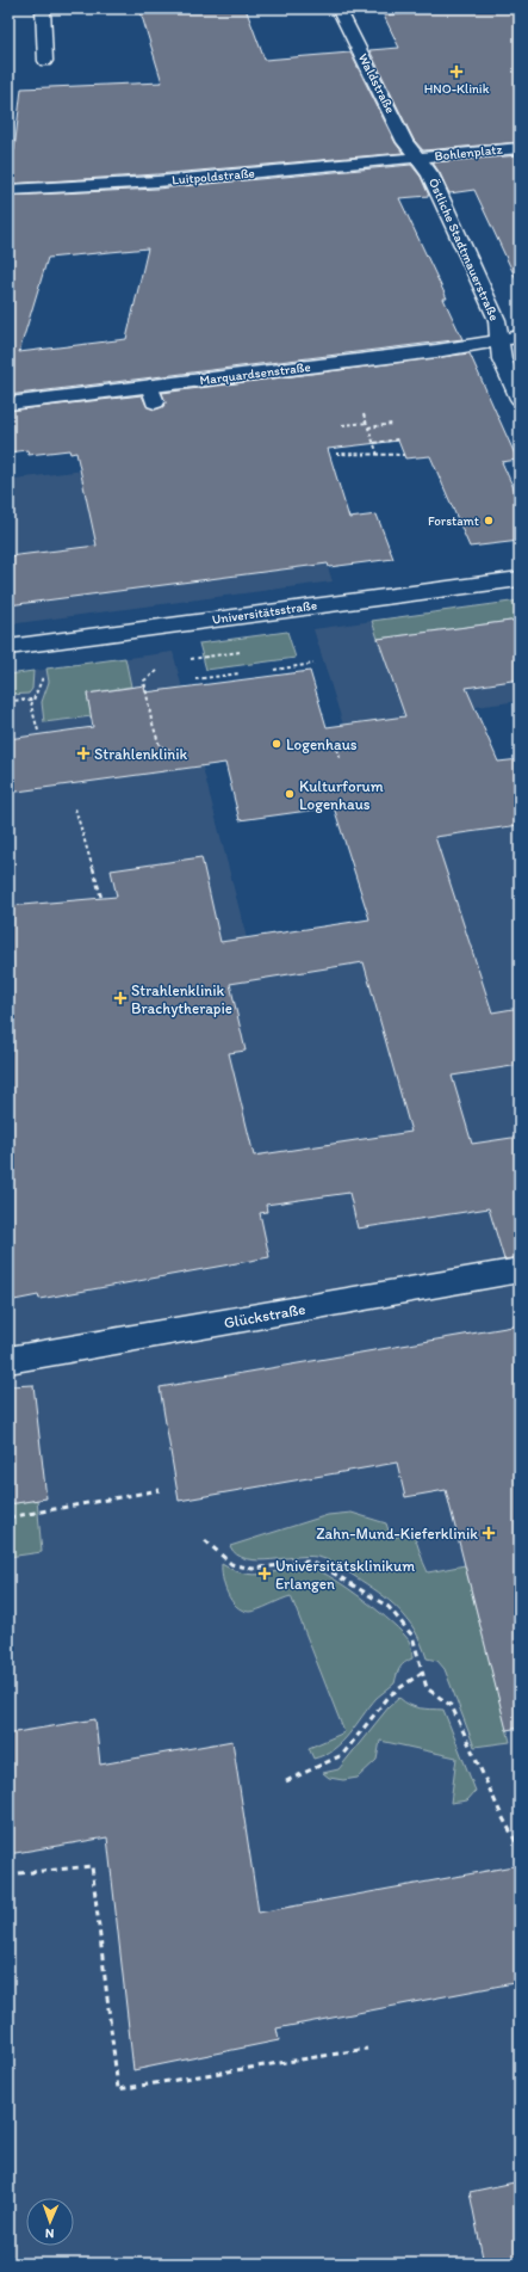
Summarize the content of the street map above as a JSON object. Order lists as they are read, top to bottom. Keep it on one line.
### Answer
{"streets":{"street":["Waldstraße","Bohlenplatz","Luitpoldstraße","Östliche Stadtmauerstraße","Marquardsenstraße","Universitätsstraße","Glückstraße"]},"crossings":[["Waldstraße","Bohlenplatz"],["Waldstraße","Luitpoldstraße"],["Waldstraße","Östliche Stadtmauerstraße"],["Bohlenplatz","Luitpoldstraße"],["Bohlenplatz","Östliche Stadtmauerstraße"],["Luitpoldstraße","Östliche Stadtmauerstraße"],["Östliche Stadtmauerstraße","Marquardsenstraße"]],"places":{"health":["HNO-Klinik","Strahlenklinik","Strahlenklinik Brachytherapie","Zahn-Mund-Kieferklinik","Universitätsklinikum Erlangen"],"other":["Forstamt","Logenhaus","Kulturforum Logenhaus"]},"north":"bottom"}
